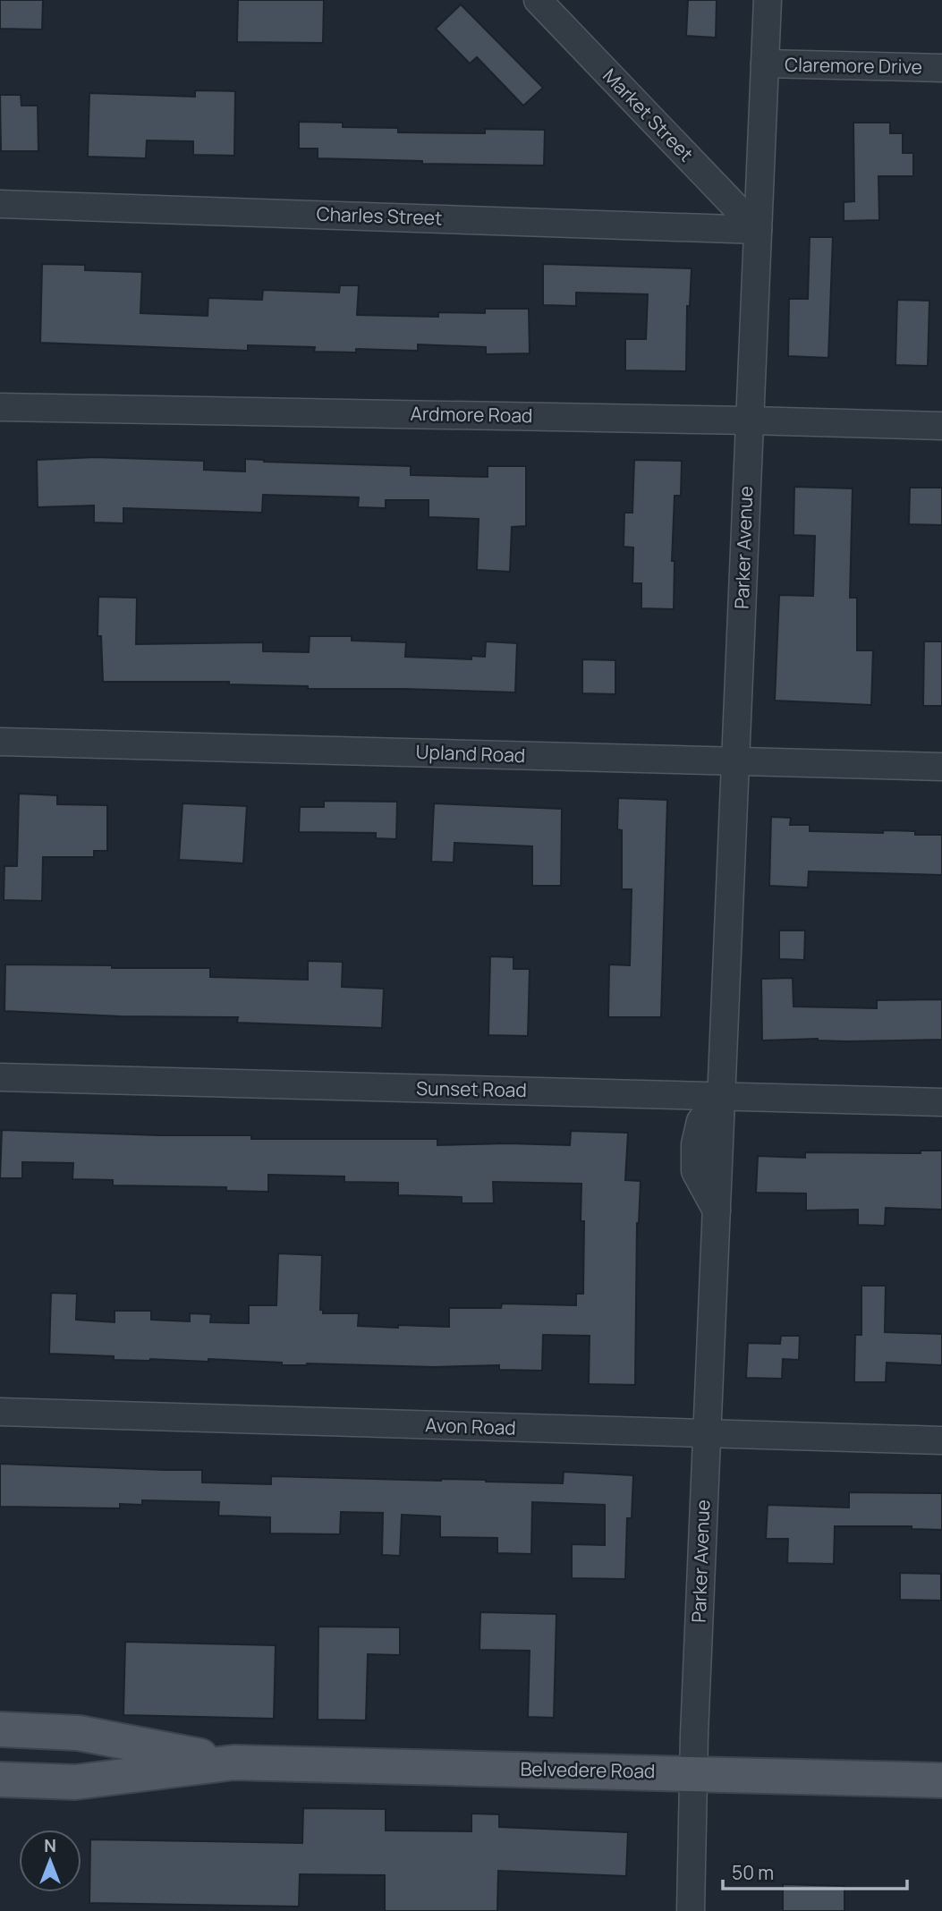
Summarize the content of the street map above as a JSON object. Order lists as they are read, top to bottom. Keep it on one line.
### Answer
{"streets":{"main road":["Belvedere Road"],"street":["Claremore Drive","Market Street","Charles Street","Ardmore Road","Parker Avenue","Upland Road","Sunset Road","Avon Road"]},"crossings":[["Claremore Drive","Parker Avenue"],["Market Street","Charles Street"],["Market Street","Parker Avenue"],["Charles Street","Parker Avenue"],["Ardmore Road","Parker Avenue"],["Parker Avenue","Upland Road"],["Parker Avenue","Sunset Road"],["Parker Avenue","Avon Road"],["Parker Avenue","Belvedere Road"]],"scale_bar":"50 m","north":"top"}
